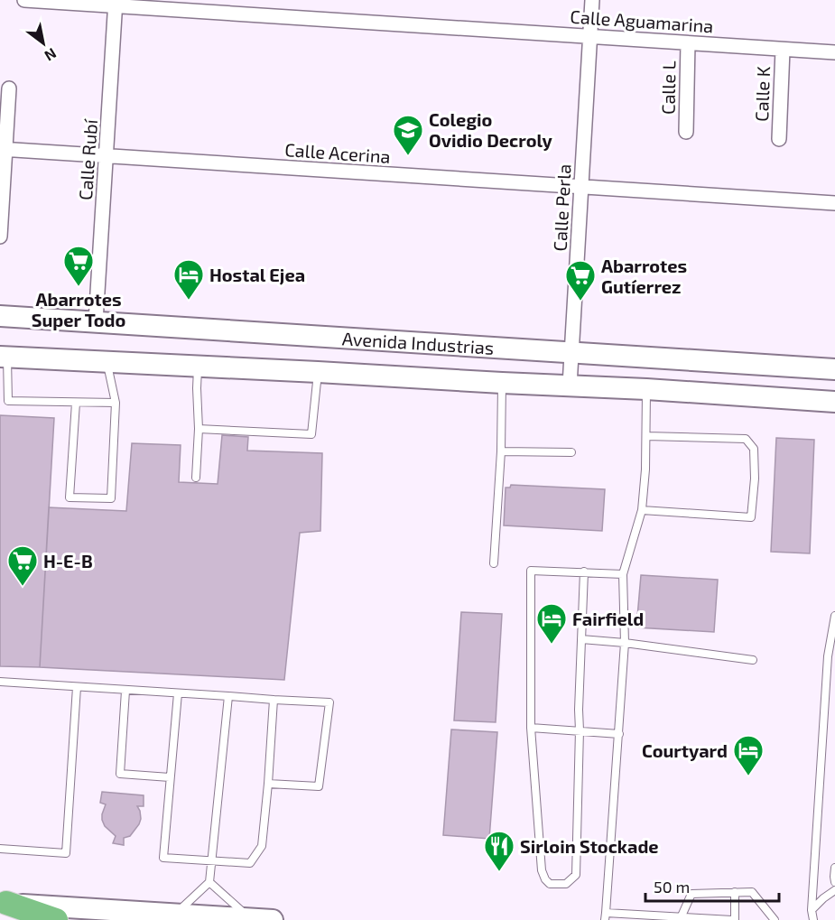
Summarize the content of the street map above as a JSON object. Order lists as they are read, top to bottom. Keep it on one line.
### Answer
{"streets":{"main road":["Avenida Industrias"],"street":["Calle Aguamarina","Calle L","Calle K","Calle Acerina","Calle Rubí","Calle Perla"]},"crossings":[["Calle Aguamarina","Calle L"],["Calle Aguamarina","Calle K"],["Calle Aguamarina","Calle Rubí"],["Calle Aguamarina","Calle Perla"],["Calle Acerina","Calle Rubí"],["Calle Acerina","Calle Perla"],["Calle Rubí","Avenida Industrias"],["Calle Perla","Avenida Industrias"]],"places":{"school or university":["Colegio Ovidio Decroly"],"supermarket":["Abarrotes Super Todo","Abarrotes Gutíerrez","H-E-B"],"hotel":["Hostal Ejea","Fairfield","Courtyard"],"restaurant":["Sirloin Stockade"]},"scale_bar":"50 m","north":"bottom right"}
